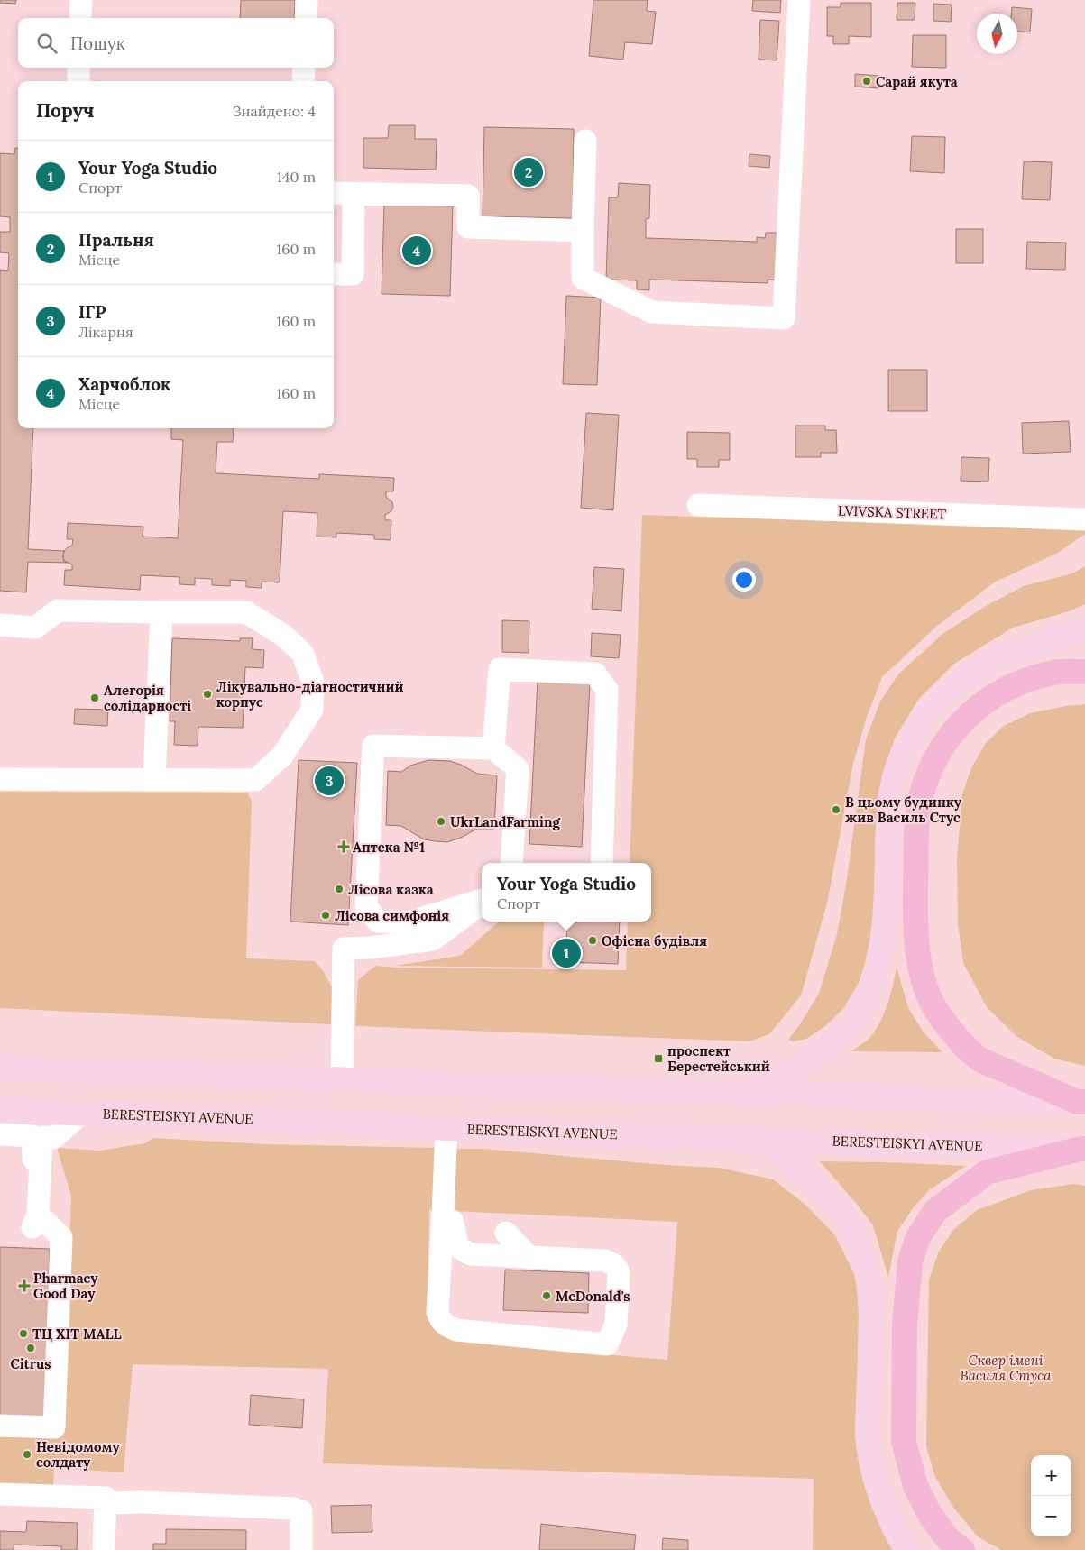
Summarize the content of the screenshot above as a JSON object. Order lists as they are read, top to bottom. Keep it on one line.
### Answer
{"streets":{"main road":["BERESTEISKYI AVENUE"],"lane":["LVIVSKA STREET"]},"parks":["Сквер імені Василя Стуса"],"places":{"other":["Сарай якута","Лікувально-діагностичний корпус","Алегорія солідарності","В цьому будинку жив Василь Стус","UkrLandFarming","Лісова казка","Лісова симфонія","Офісна будівля","McDonald's","ТЦ ХІТ MALL","Citrus","Невідомому солдату"],"health":["Аптека №1","Pharmacy Good Day"],"transit":["проспект Берестейський"]},"north":"bottom","page":{"search":"Пошук","heading":["Поруч","Знайдено: 4"],"list":[{"mark":"1","name":"Your Yoga Studio","note":"Спорт","value":"140 m"},{"mark":"2","name":"Пральня","note":"Місце","value":"160 m"},{"mark":"3","name":"ІГР","note":"Лікарня","value":"160 m"},{"mark":"4","name":"Харчоблок","note":"Місце","value":"160 m"}],"pins":["2","4","3","1"],"popup":["Your Yoga Studio","Спорт"],"map_buttons":["+","−"]}}
